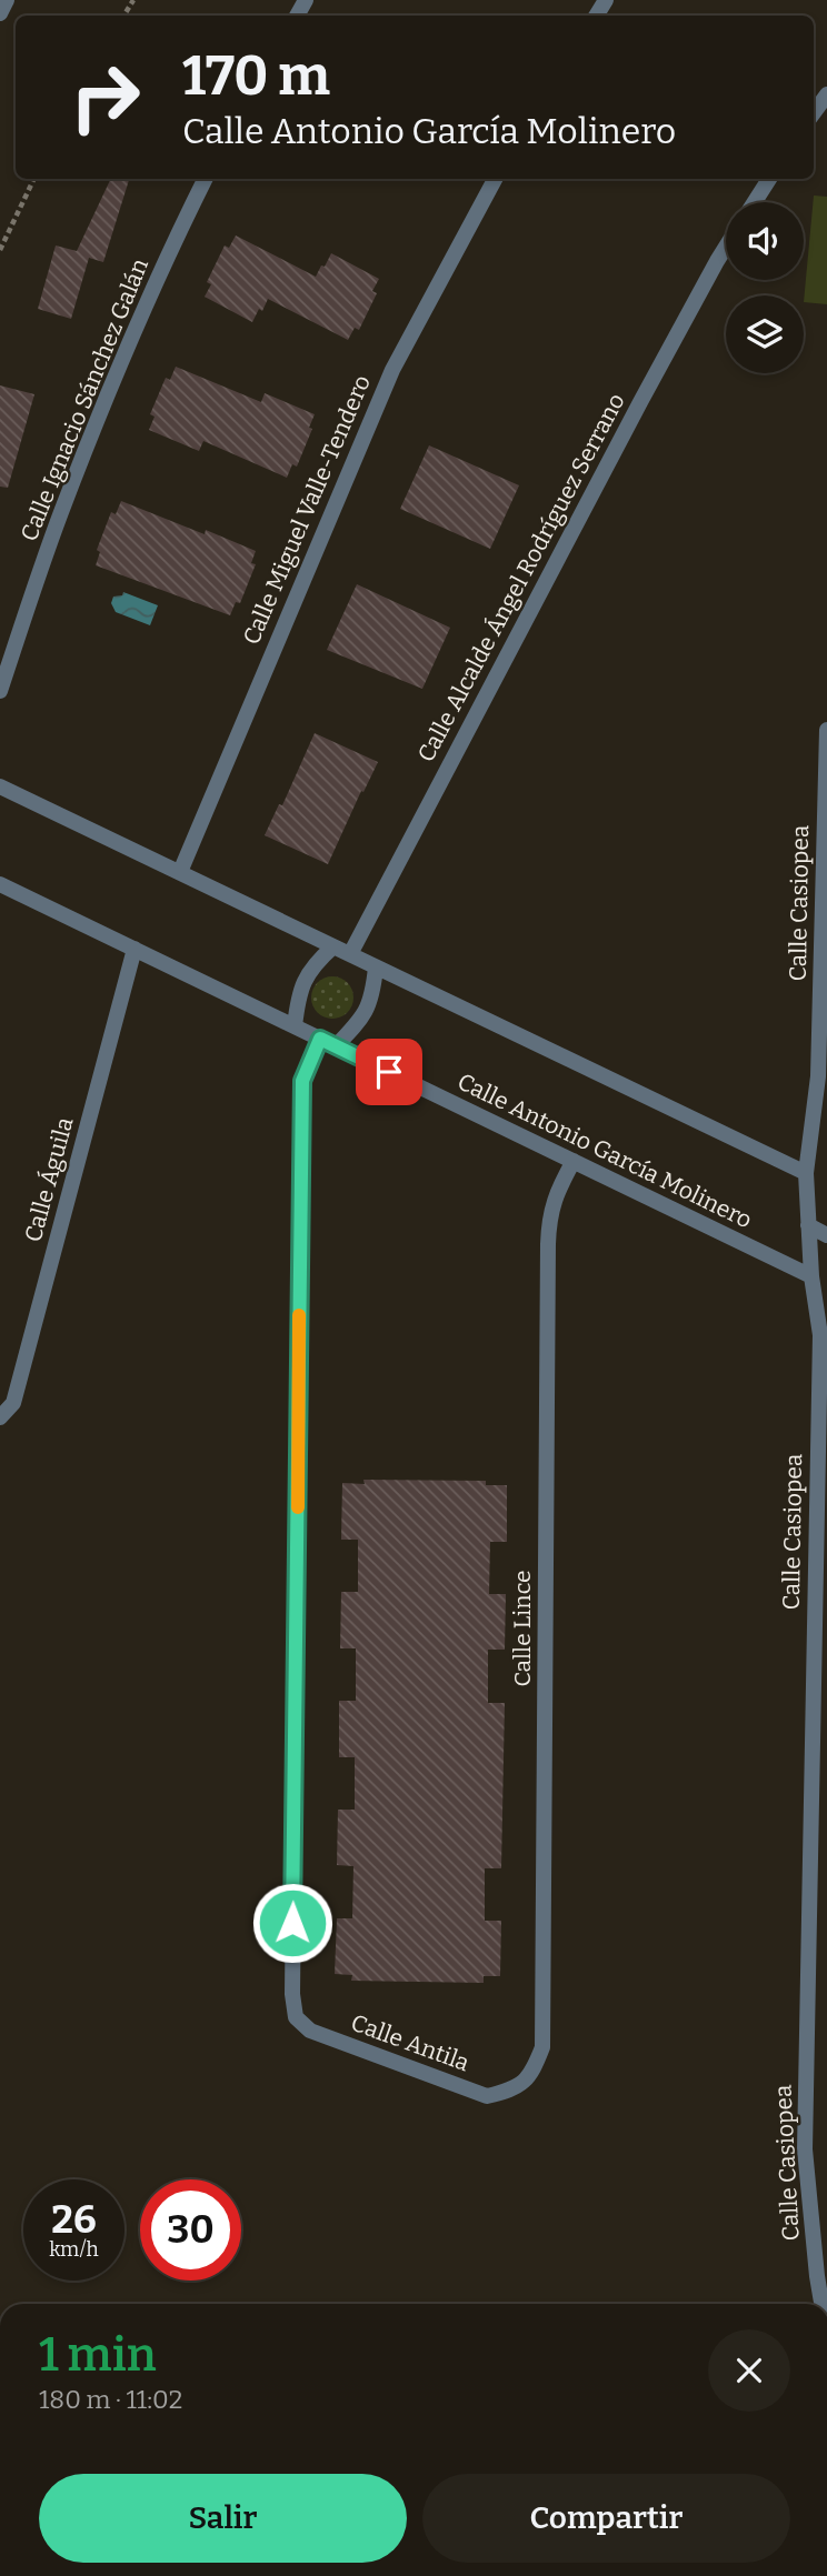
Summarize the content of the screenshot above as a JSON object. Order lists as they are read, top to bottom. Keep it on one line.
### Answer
{"streets":{"street":["Calle Ignacio Sánchez Galán","Calle Miguel Valle-Tendero","Calle Alcalde Ángel Rodríguez Serrano","Calle Casiopea","Calle Antonio García Molinero","Calle Águila","Calle Lince","Calle Antila"]},"crossings":[["Calle Alcalde Ángel Rodríguez Serrano","Calle Antonio García Molinero"],["Calle Alcalde Ángel Rodríguez Serrano","Calle Antila"],["Calle Casiopea","Calle Antonio García Molinero"],["Calle Antonio García Molinero","Calle Águila"],["Calle Antonio García Molinero","Calle Lince"],["Calle Antonio García Molinero","Calle Antila"],["Calle Lince","Calle Antila"]],"page":{"turn":["170 m","Calle Antonio García Molinero"],"speed":"26 km/h","limit":"30","heading":["1 min","180 m · 11:02"],"buttons":["Salir","Compartir"]}}
